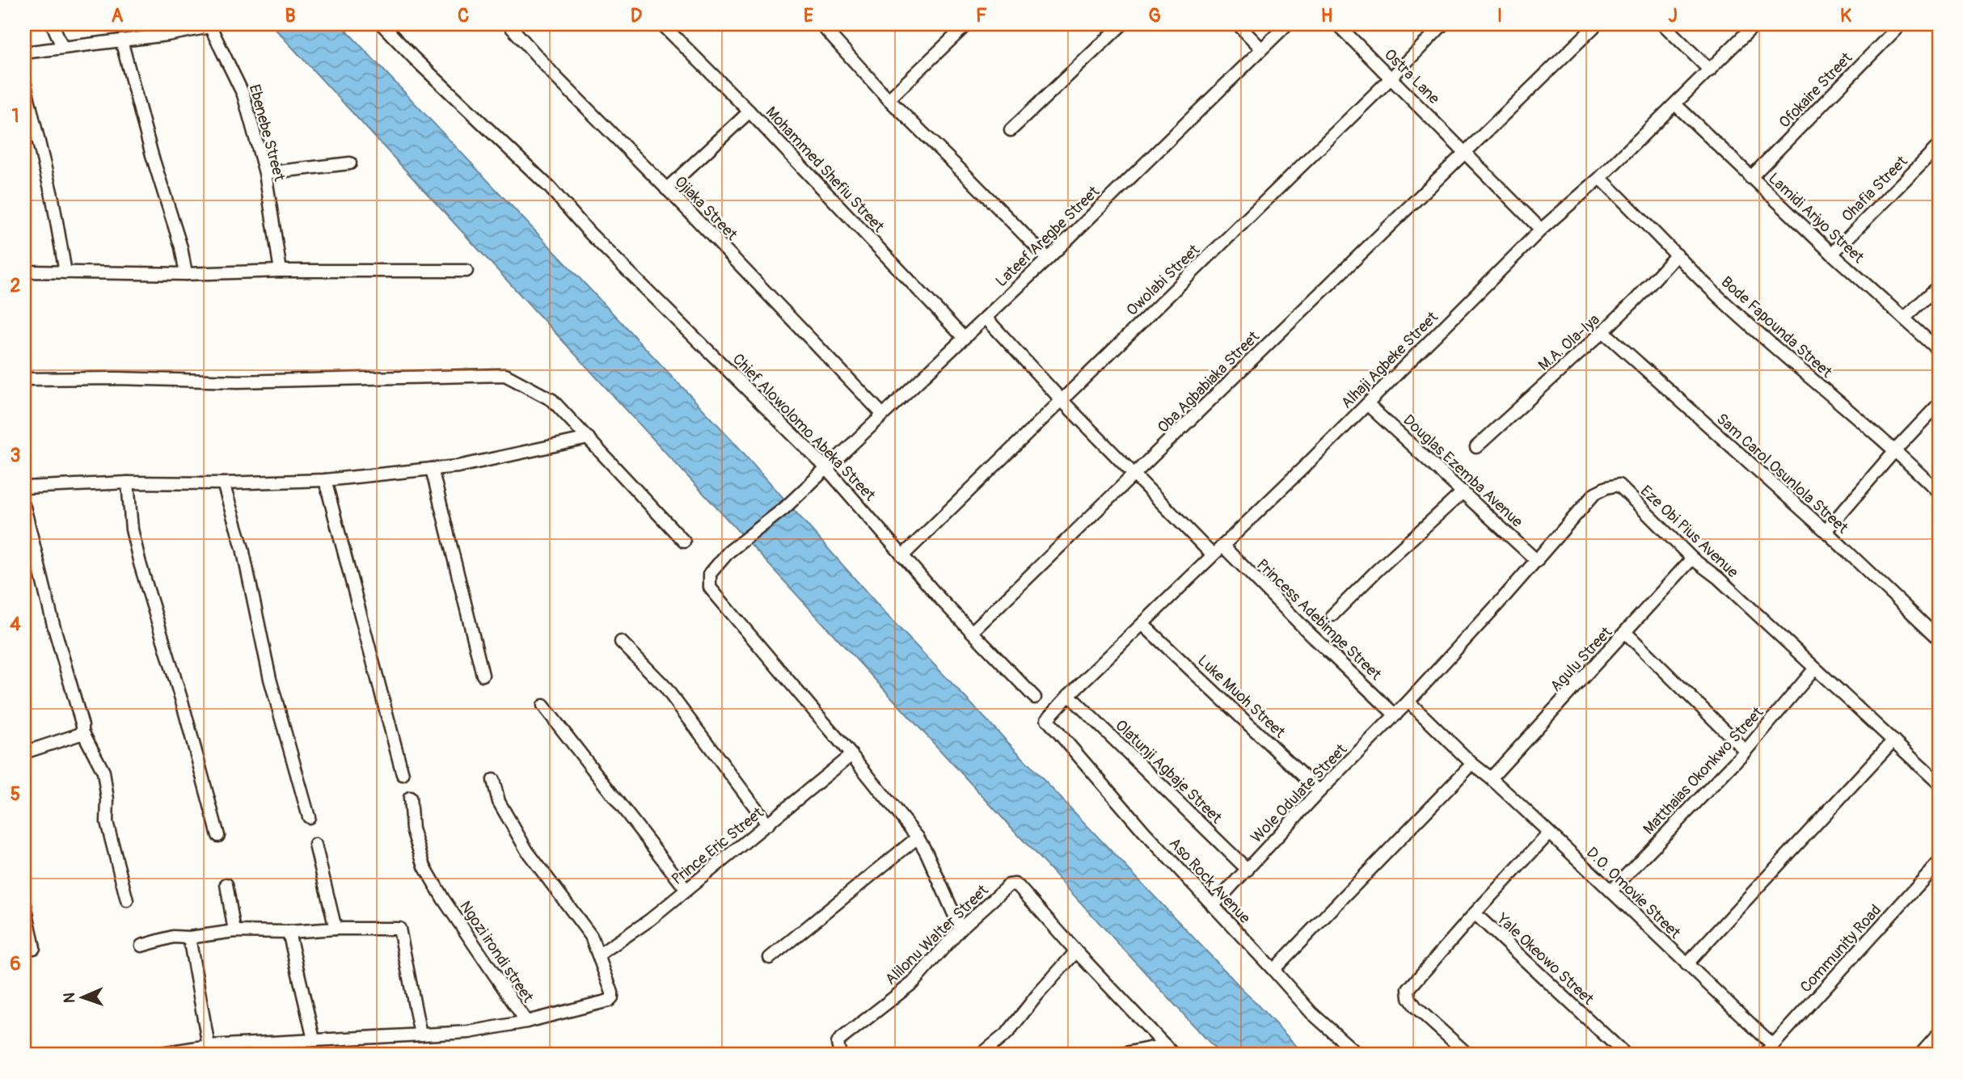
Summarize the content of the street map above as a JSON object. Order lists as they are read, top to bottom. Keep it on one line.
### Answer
{"streets":{"street":["Ostra Lane","Ofokaire Street","Ebenebe Street","Mohammed Shefiu Street","Ohafia Street","Ojiaka Street","Lamidi Ariyo Street","Lateef Aregbe Street","Owolabi Street","Bode Fapounda Street","M.A. Ola-Iya","Alhaji Agbeke Street","Oba Agbabiaka Street","Chief Alowolomo Abeka Street","Douglas Ezemba Avenue","Sam Carol Osunlola Street","Eze Obi Pius Avenue","Princess Adebimpe Street","Agulu Street","Luke Muoh Street","Matthaias Okonkwo Street","Olatunji Agbaje Street","Wole Odulate Street","Prince Eric Street","Aso Rock Avenue","D.O. Omovie Street","Alilonu Walter Street","Community Road","Ngozi irondi street","Yale Okeowo Street"]},"crossings":[["Ostra Lane","Owolabi Street"],["Ostra Lane","Alhaji Agbeke Street"],["Ostra Lane","Oba Agbabiaka Street"],["Ofokaire Street","Lamidi Ariyo Street"],["Mohammed Shefiu Street","Lateef Aregbe Street"],["Ohafia Street","Lamidi Ariyo Street"],["Ojiaka Street","Lateef Aregbe Street"],["Lamidi Ariyo Street","Alhaji Agbeke Street"],["Lateef Aregbe Street","Chief Alowolomo Abeka Street"],["Lateef Aregbe Street","Prince Eric Street"],["Lateef Aregbe Street","Alilonu Walter Street"],["Owolabi Street","Chief Alowolomo Abeka Street"],["Bode Fapounda Street","M.A. Ola-Iya"],["Bode Fapounda Street","Alhaji Agbeke Street"],["M.A. Ola-Iya","Sam Carol Osunlola Street"],["Alhaji Agbeke Street","Douglas Ezemba Avenue"],["Alhaji Agbeke Street","Princess Adebimpe Street"],["Alhaji Agbeke Street","Luke Muoh Street"],["Alhaji Agbeke Street","Olatunji Agbaje Street"],["Alhaji Agbeke Street","Aso Rock Avenue"],["Oba Agbabiaka Street","Chief Alowolomo Abeka Street"],["Douglas Ezemba Avenue","Eze Obi Pius Avenue"],["Eze Obi Pius Avenue","Agulu Street"],["Eze Obi Pius Avenue","Matthaias Okonkwo Street"],["Eze Obi Pius Avenue","Wole Odulate Street"],["Eze Obi Pius Avenue","D.O. Omovie Street"],["Princess Adebimpe Street","Wole Odulate Street"],["Agulu Street","D.O. Omovie Street"],["Luke Muoh Street","Wole Odulate Street"],["Matthaias Okonkwo Street","D.O. Omovie Street"],["Olatunji Agbaje Street","Wole Odulate Street"],["Wole Odulate Street","Aso Rock Avenue"],["Wole Odulate Street","D.O. Omovie Street"],["D.O. Omovie Street","Community Road"],["D.O. Omovie Street","Yale Okeowo Street"]],"north":"left","grid":{"columns":["A","B","C","D","E","F","G","H","I","J","K"],"rows":["1","2","3","4","5","6"]}}
